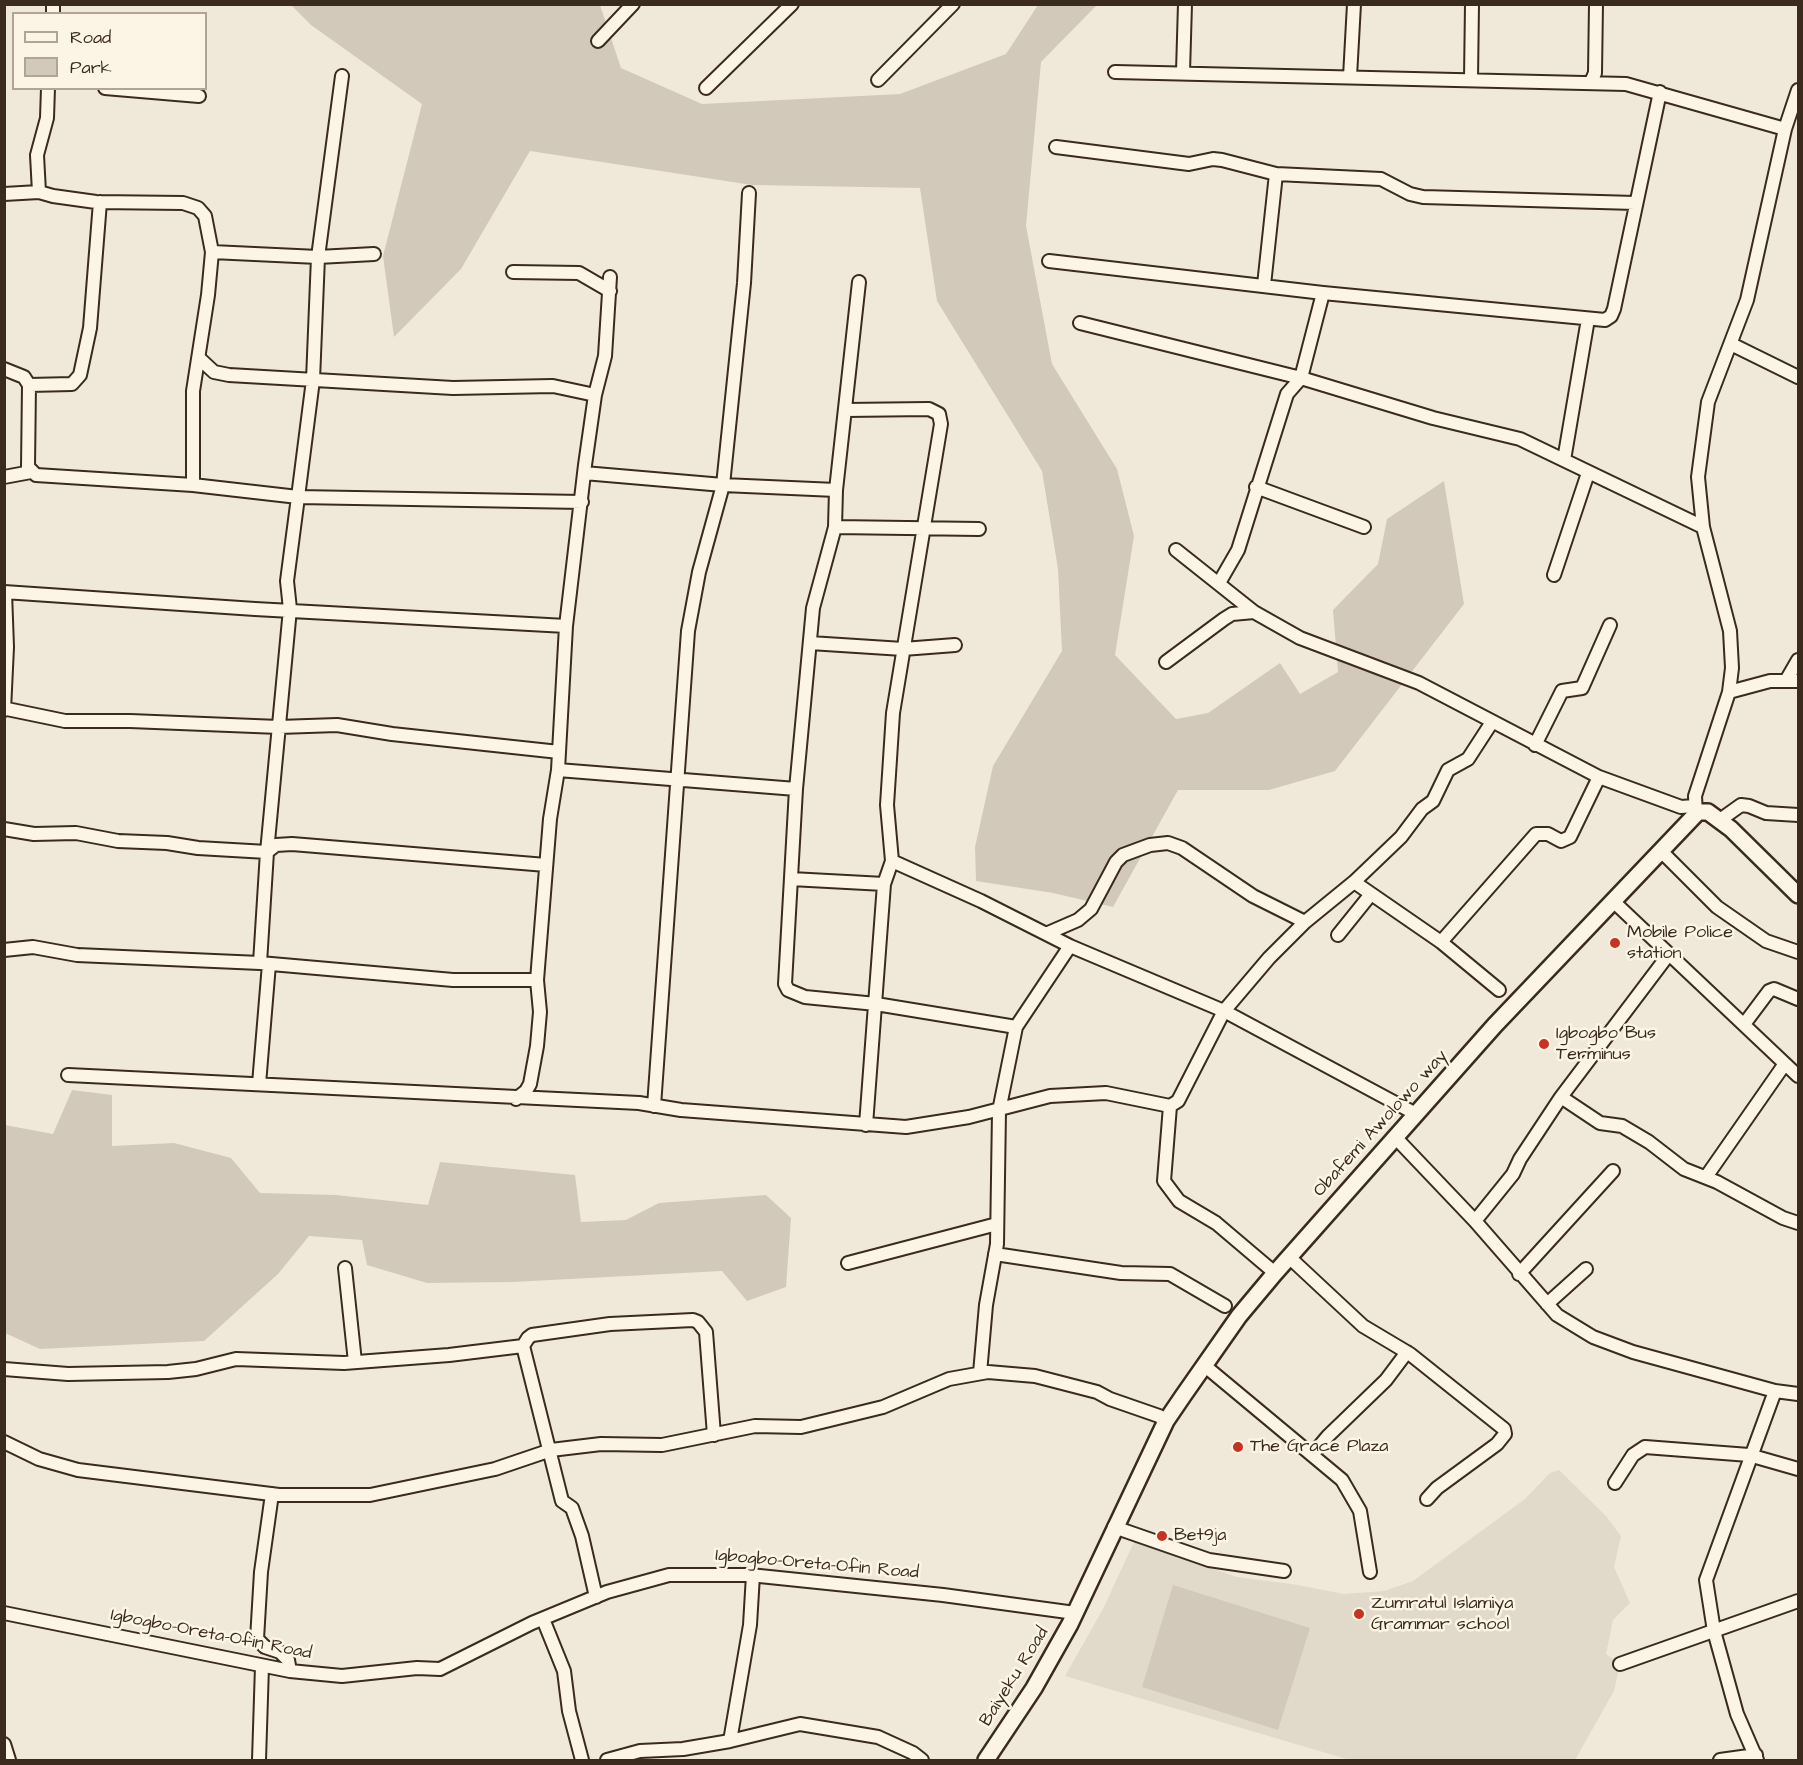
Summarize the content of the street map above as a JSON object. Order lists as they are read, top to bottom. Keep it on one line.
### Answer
{"streets":{"main road":["Obafemi Awolowo way","Baiyeku Road"],"street":["Igbogbo-Oreta-Ofin Road"]},"crossings":[["Obafemi Awolowo way","Igbogbo-Oreta-Ofin Road"],["Obafemi Awolowo way","Baiyeku Road"],["Igbogbo-Oreta-Ofin Road","Baiyeku Road"]],"places":["Mobile Police station","Igbogbo Bus Terminus","The Grace Plaza","Bet9ja","Zumratul Islamiya Grammar school"],"legend":["Road","Park"]}
